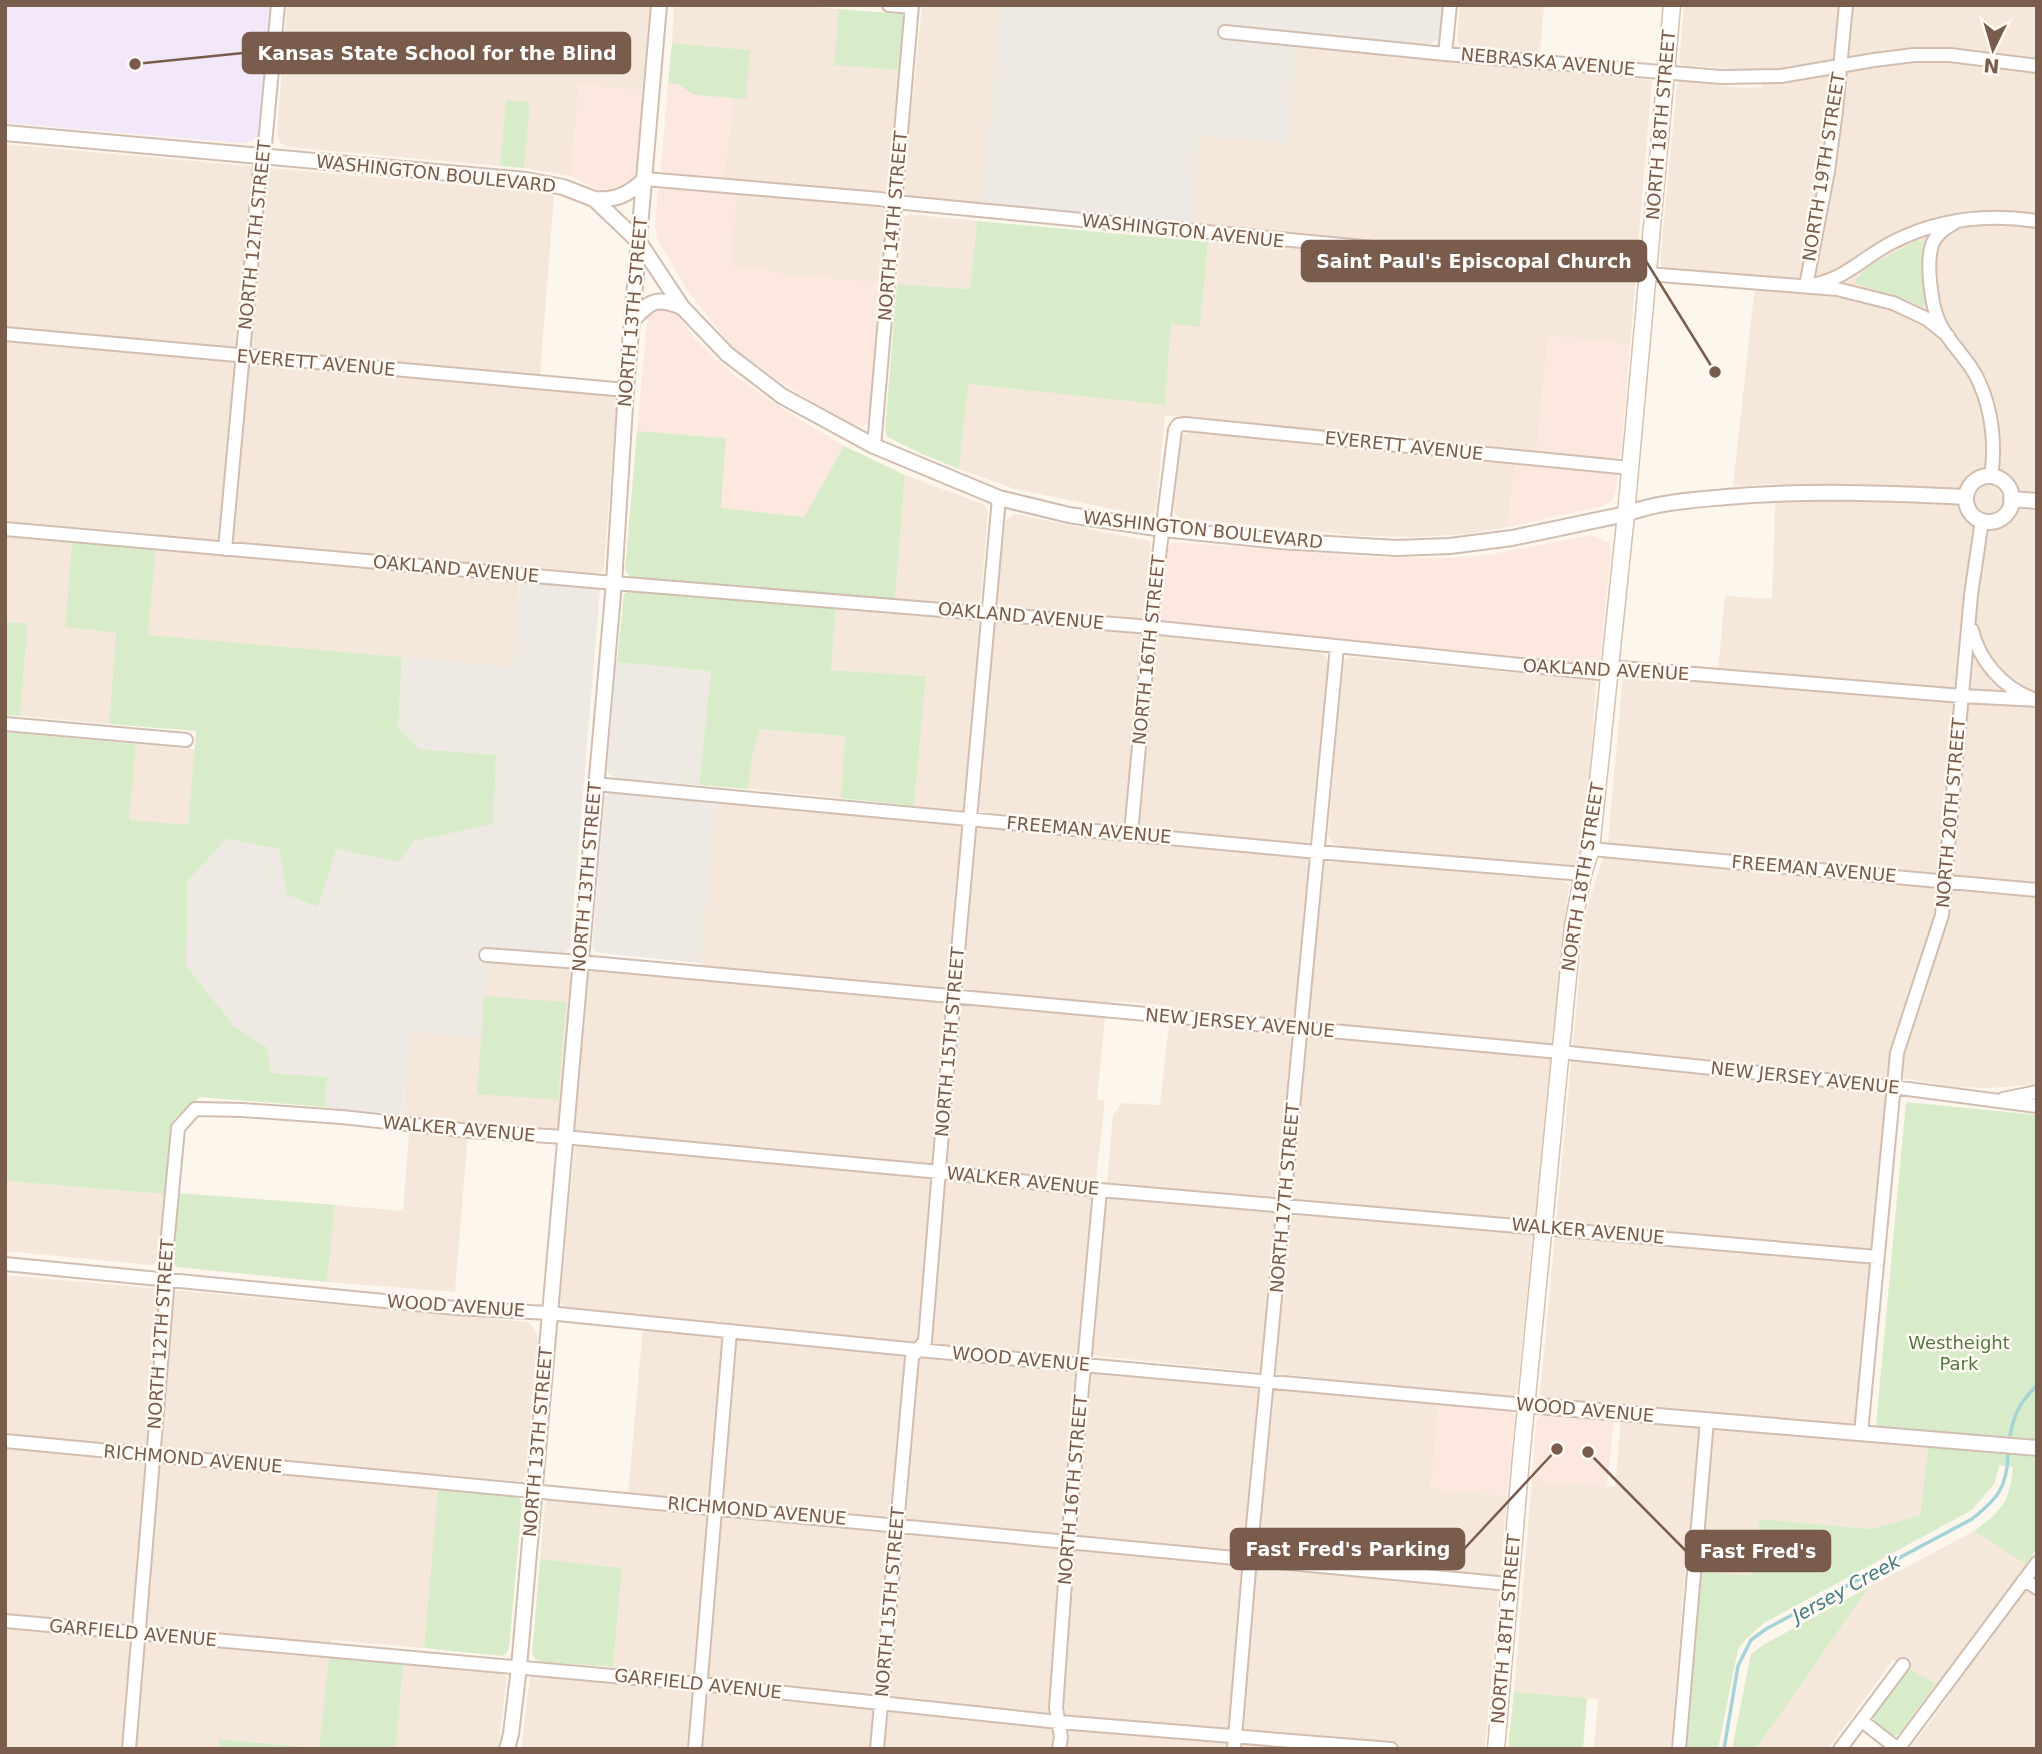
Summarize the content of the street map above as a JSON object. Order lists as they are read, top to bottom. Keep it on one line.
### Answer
{"streets":{"main road":["NORTH 18TH STREET"],"street":["NEBRASKA AVENUE","NORTH 19TH STREET","WASHINGTON BOULEVARD","NORTH 14TH STREET","WASHINGTON AVENUE","NORTH 12TH STREET","NORTH 13TH STREET","EVERETT AVENUE","OAKLAND AVENUE","NORTH 16TH STREET","NORTH 20TH STREET","FREEMAN AVENUE","NEW JERSEY AVENUE","NORTH 15TH STREET","WALKER AVENUE","NORTH 17TH STREET","WOOD AVENUE","RICHMOND AVENUE","GARFIELD AVENUE"]},"crossings":[["NEBRASKA AVENUE","NORTH 18TH STREET"],["NEBRASKA AVENUE","NORTH 19TH STREET"],["NORTH 18TH STREET","WASHINGTON BOULEVARD"],["NORTH 18TH STREET","WASHINGTON AVENUE"],["NORTH 18TH STREET","EVERETT AVENUE"],["NORTH 18TH STREET","OAKLAND AVENUE"],["NORTH 18TH STREET","FREEMAN AVENUE"],["NORTH 18TH STREET","NEW JERSEY AVENUE"],["NORTH 18TH STREET","WALKER AVENUE"],["NORTH 18TH STREET","WOOD AVENUE"],["NORTH 18TH STREET","RICHMOND AVENUE"],["NORTH 19TH STREET","WASHINGTON AVENUE"],["WASHINGTON BOULEVARD","NORTH 14TH STREET"],["WASHINGTON BOULEVARD","NORTH 12TH STREET"],["WASHINGTON BOULEVARD","NORTH 13TH STREET"],["WASHINGTON BOULEVARD","NORTH 16TH STREET"],["WASHINGTON BOULEVARD","NORTH 20TH STREET"],["WASHINGTON BOULEVARD","NORTH 15TH STREET"],["NORTH 14TH STREET","WASHINGTON AVENUE"],["WASHINGTON AVENUE","NORTH 13TH STREET"],["NORTH 12TH STREET","EVERETT AVENUE"],["NORTH 12TH STREET","OAKLAND AVENUE"],["NORTH 12TH STREET","WALKER AVENUE"],["NORTH 12TH STREET","WOOD AVENUE"],["NORTH 12TH STREET","RICHMOND AVENUE"],["NORTH 12TH STREET","GARFIELD AVENUE"],["NORTH 13TH STREET","EVERETT AVENUE"],["NORTH 13TH STREET","OAKLAND AVENUE"],["NORTH 13TH STREET","FREEMAN AVENUE"],["NORTH 13TH STREET","NEW JERSEY AVENUE"],["NORTH 13TH STREET","WALKER AVENUE"],["NORTH 13TH STREET","WOOD AVENUE"],["NORTH 13TH STREET","RICHMOND AVENUE"],["NORTH 13TH STREET","GARFIELD AVENUE"],["EVERETT AVENUE","NORTH 16TH STREET"],["OAKLAND AVENUE","NORTH 16TH STREET"],["OAKLAND AVENUE","NORTH 20TH STREET"],["OAKLAND AVENUE","NORTH 15TH STREET"],["OAKLAND AVENUE","NORTH 17TH STREET"],["NORTH 16TH STREET","FREEMAN AVENUE"],["NORTH 16TH STREET","WALKER AVENUE"],["NORTH 16TH STREET","WOOD AVENUE"],["NORTH 16TH STREET","RICHMOND AVENUE"],["NORTH 16TH STREET","GARFIELD AVENUE"],["NORTH 20TH STREET","FREEMAN AVENUE"],["NORTH 20TH STREET","NEW JERSEY AVENUE"],["NORTH 20TH STREET","WALKER AVENUE"],["NORTH 20TH STREET","WOOD AVENUE"],["FREEMAN AVENUE","NORTH 15TH STREET"],["FREEMAN AVENUE","NORTH 17TH STREET"],["NEW JERSEY AVENUE","NORTH 15TH STREET"],["NEW JERSEY AVENUE","NORTH 17TH STREET"],["NORTH 15TH STREET","WALKER AVENUE"],["NORTH 15TH STREET","WOOD AVENUE"],["NORTH 15TH STREET","RICHMOND AVENUE"],["NORTH 15TH STREET","GARFIELD AVENUE"],["WALKER AVENUE","NORTH 17TH STREET"],["NORTH 17TH STREET","WOOD AVENUE"],["NORTH 17TH STREET","RICHMOND AVENUE"],["NORTH 17TH STREET","GARFIELD AVENUE"]],"water":["Jersey Creek"],"parks":["Westheight Park"],"places":["Kansas State School for the Blind","Saint Paul's Episcopal Church","Fast Fred's Parking","Fast Fred's"],"north":"bottom"}
